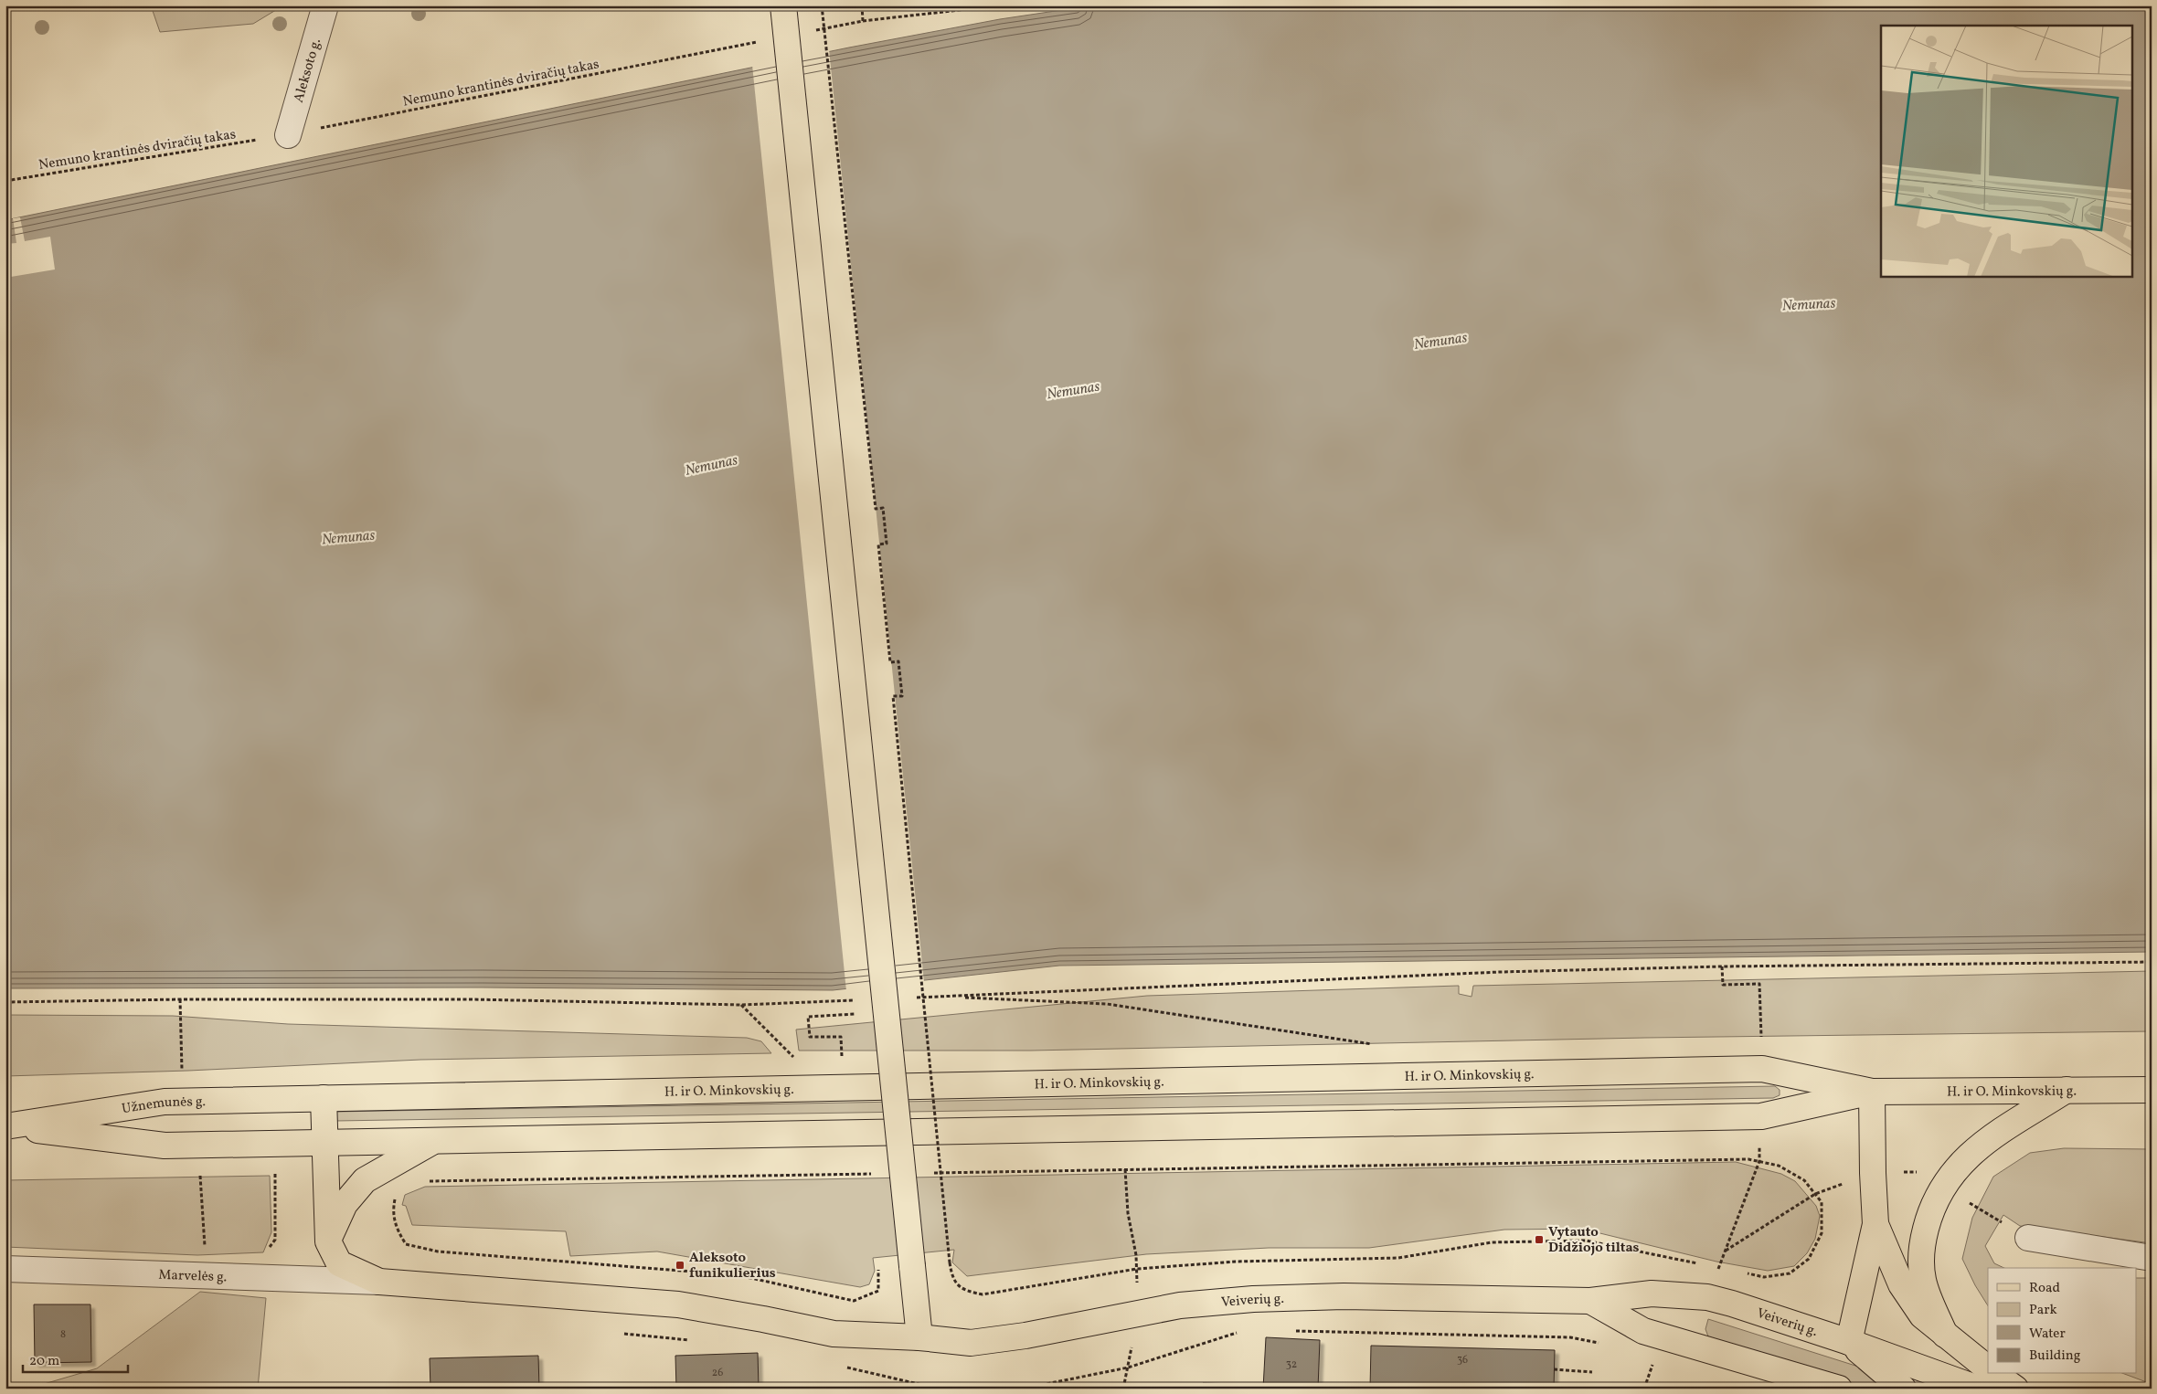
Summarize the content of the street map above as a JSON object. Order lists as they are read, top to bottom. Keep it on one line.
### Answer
{"streets":{"main road":["H. ir O. Minkovskių g.","Užnemunės g.","Veiverių g."],"street":["Aleksoto g.","Marvelės g."],"path":["Nemuno krantinės dviračių takas"]},"crossings":[["Aleksoto g.","Nemuno krantinės dviračių takas"],["H. ir O. Minkovskių g.","Užnemunės g."],["Marvelės g.","Veiverių g."]],"water":["Nemunas"],"places":{"transit":["Vytauto Didžiojo tiltas","Aleksoto funikulierius"]},"house_numbers":["8","36","32","26"],"legend":["Road","Park","Water","Building"],"scale_bar":"20 m"}
